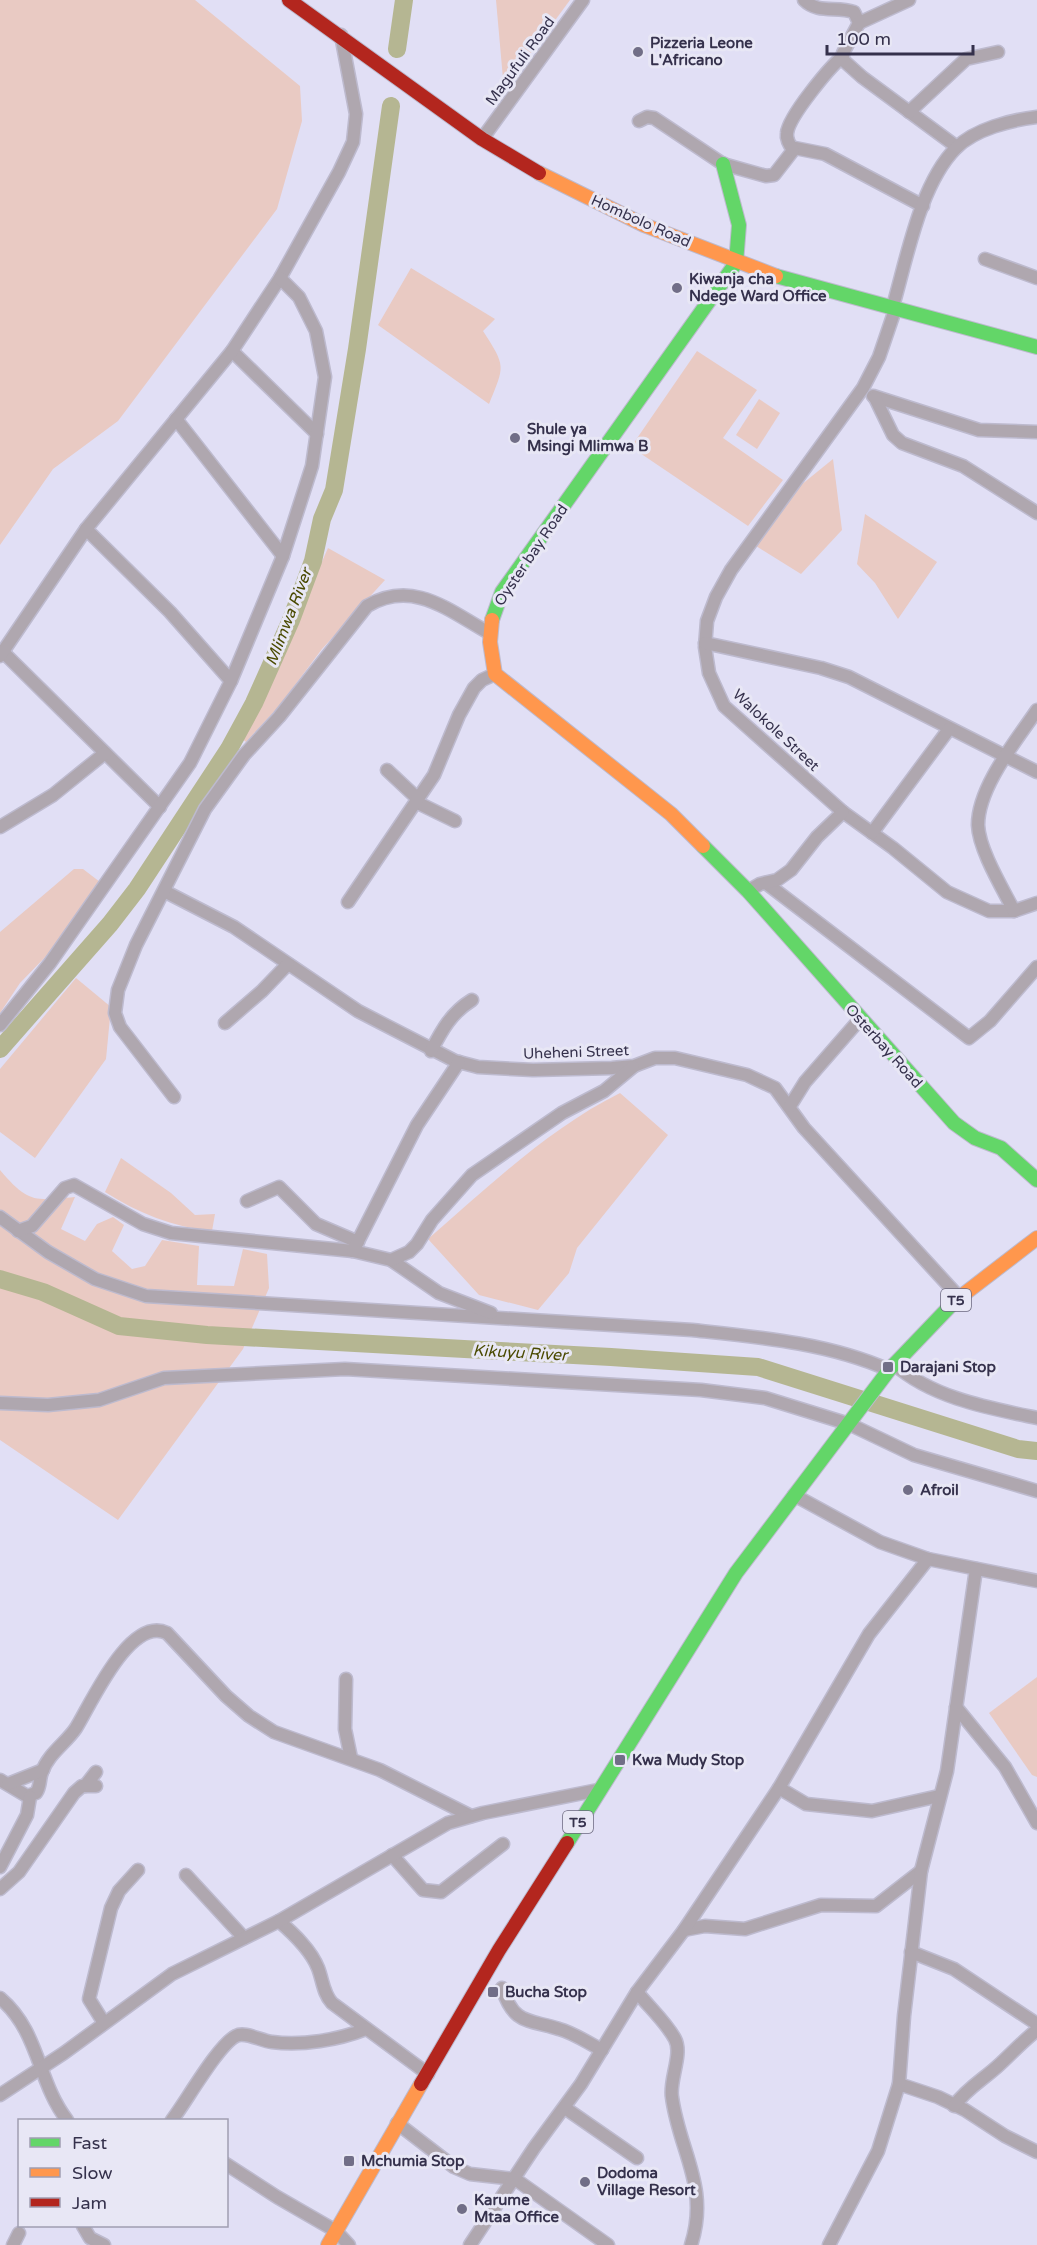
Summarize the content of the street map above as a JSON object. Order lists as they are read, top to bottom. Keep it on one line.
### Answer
{"streets":{"main road":["Hombolo Road","Oyster bay Road","Osterbay Road","T5"],"street":["Magufuli Road","Walokole Street","Uheheni Street"]},"crossings":[["Magufuli Road","Hombolo Road"],["Hombolo Road","Oyster bay Road"],["Hombolo Road","Walokole Street"],["Uheheni Street","T5"]],"water":["Mlimwa River","Kikuyu River"],"places":{"other":["Pizzeria Leone L'Africano","Kiwanja cha Ndege Ward Office","Shule ya Msingi Mlimwa B","Afroil","Dodoma Village Resort","Karume Mtaa Office"],"transit":["Darajani Stop","Kwa Mudy Stop","Bucha Stop","Mchumia Stop"]},"legend":["Fast","Slow","Jam"],"scale_bar":"100 m"}
